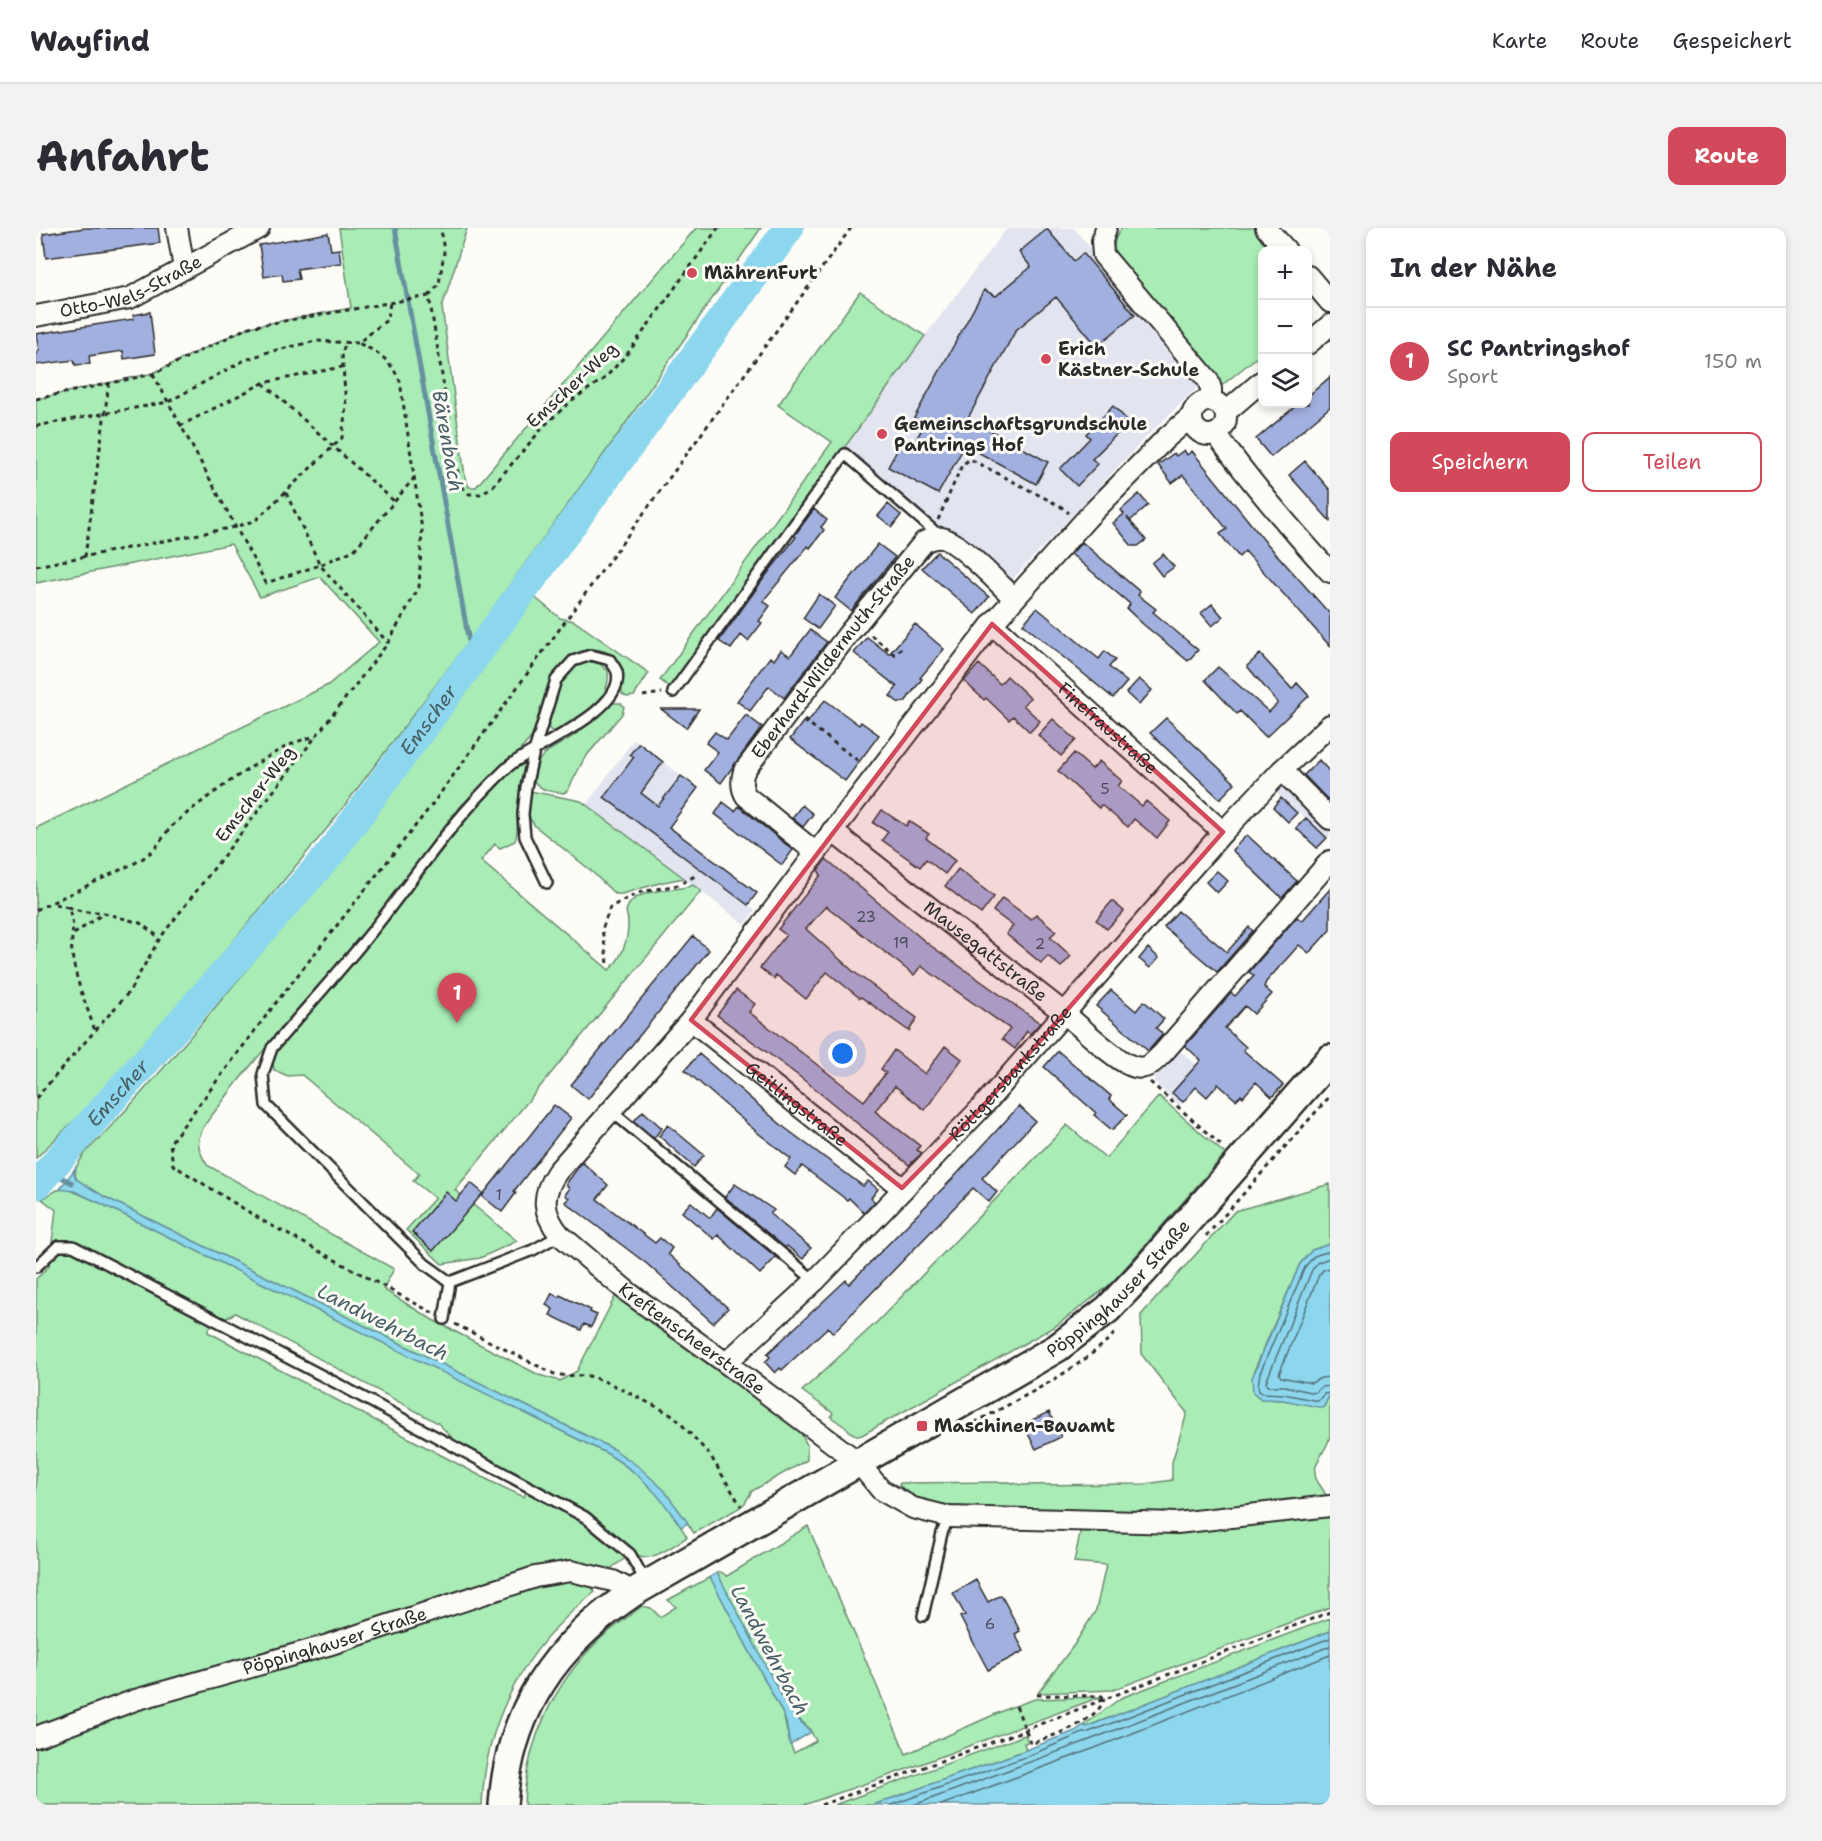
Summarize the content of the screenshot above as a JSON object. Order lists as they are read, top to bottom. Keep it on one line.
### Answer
{"streets":{"main road":["Pöppinghauser Straße"],"street":["Otto-Wels-Straße","Eberhard-Wildermuth-Straße","Finefraustraße","Mausegattstraße","Röttgersbankstraße","Geitlingstraße","Kreftenscheerstraße"],"path":["Emscher-Weg"]},"crossings":[["Finefraustraße","Röttgersbankstraße"],["Mausegattstraße","Röttgersbankstraße"],["Röttgersbankstraße","Geitlingstraße"],["Röttgersbankstraße","Kreftenscheerstraße"],["Pöppinghauser Straße","Kreftenscheerstraße"]],"water":["Bärenbach","Emscher","Landwehrbach"],"places":{"other":["MährenFurt","Erich Kästner-Schule","Gemeinschaftsgrundschule Pantrings Hof"],"transit":["Maschinen-Bauamt"]},"house_numbers":["5","23","19","2","1","6"],"page":{"header":"Wayfind","nav":["Karte","Route","Gespeichert"],"buttons":["Route",["Speichern","Teilen"]],"title":"Anfahrt","heading":"In der Nähe","map_buttons":["+","−"],"list":[{"mark":"1","name":"SC Pantringshof","note":"Sport","value":"150 m"}],"pins":"1"}}
